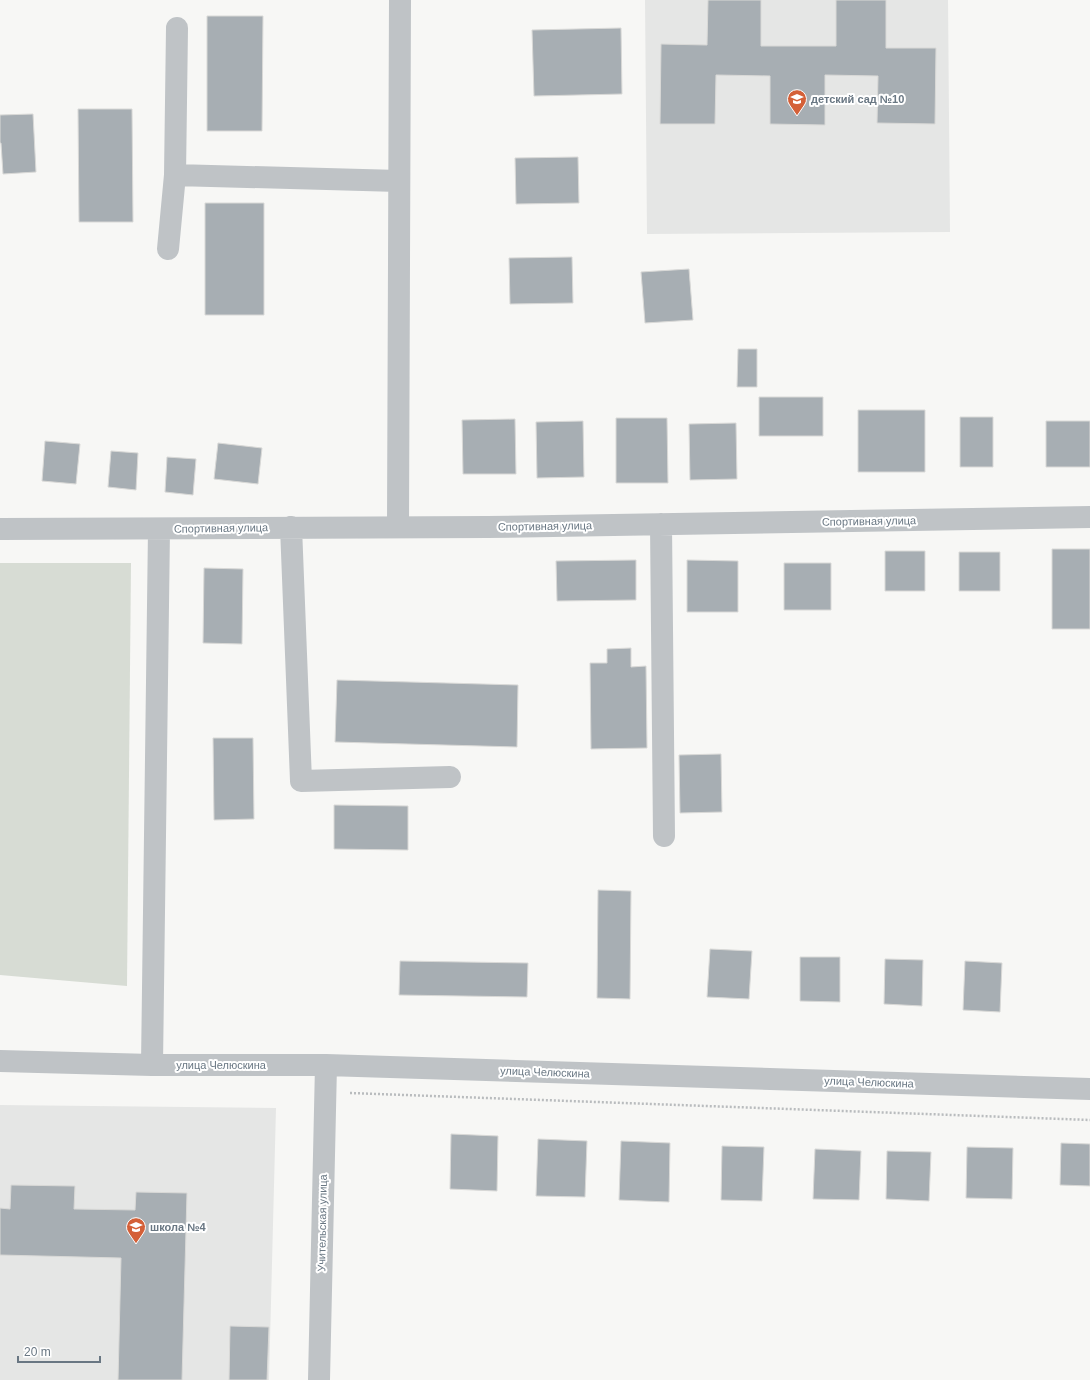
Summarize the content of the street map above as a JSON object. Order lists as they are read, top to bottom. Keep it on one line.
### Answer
{"streets":{"street":["Спортивная улица","улица Челюскина","Учительская улица"]},"crossings":[["улица Челюскина","Учительская улица"]],"places":{"school or university":["детский сад №10","школа №4"]},"scale_bar":"20 m"}
